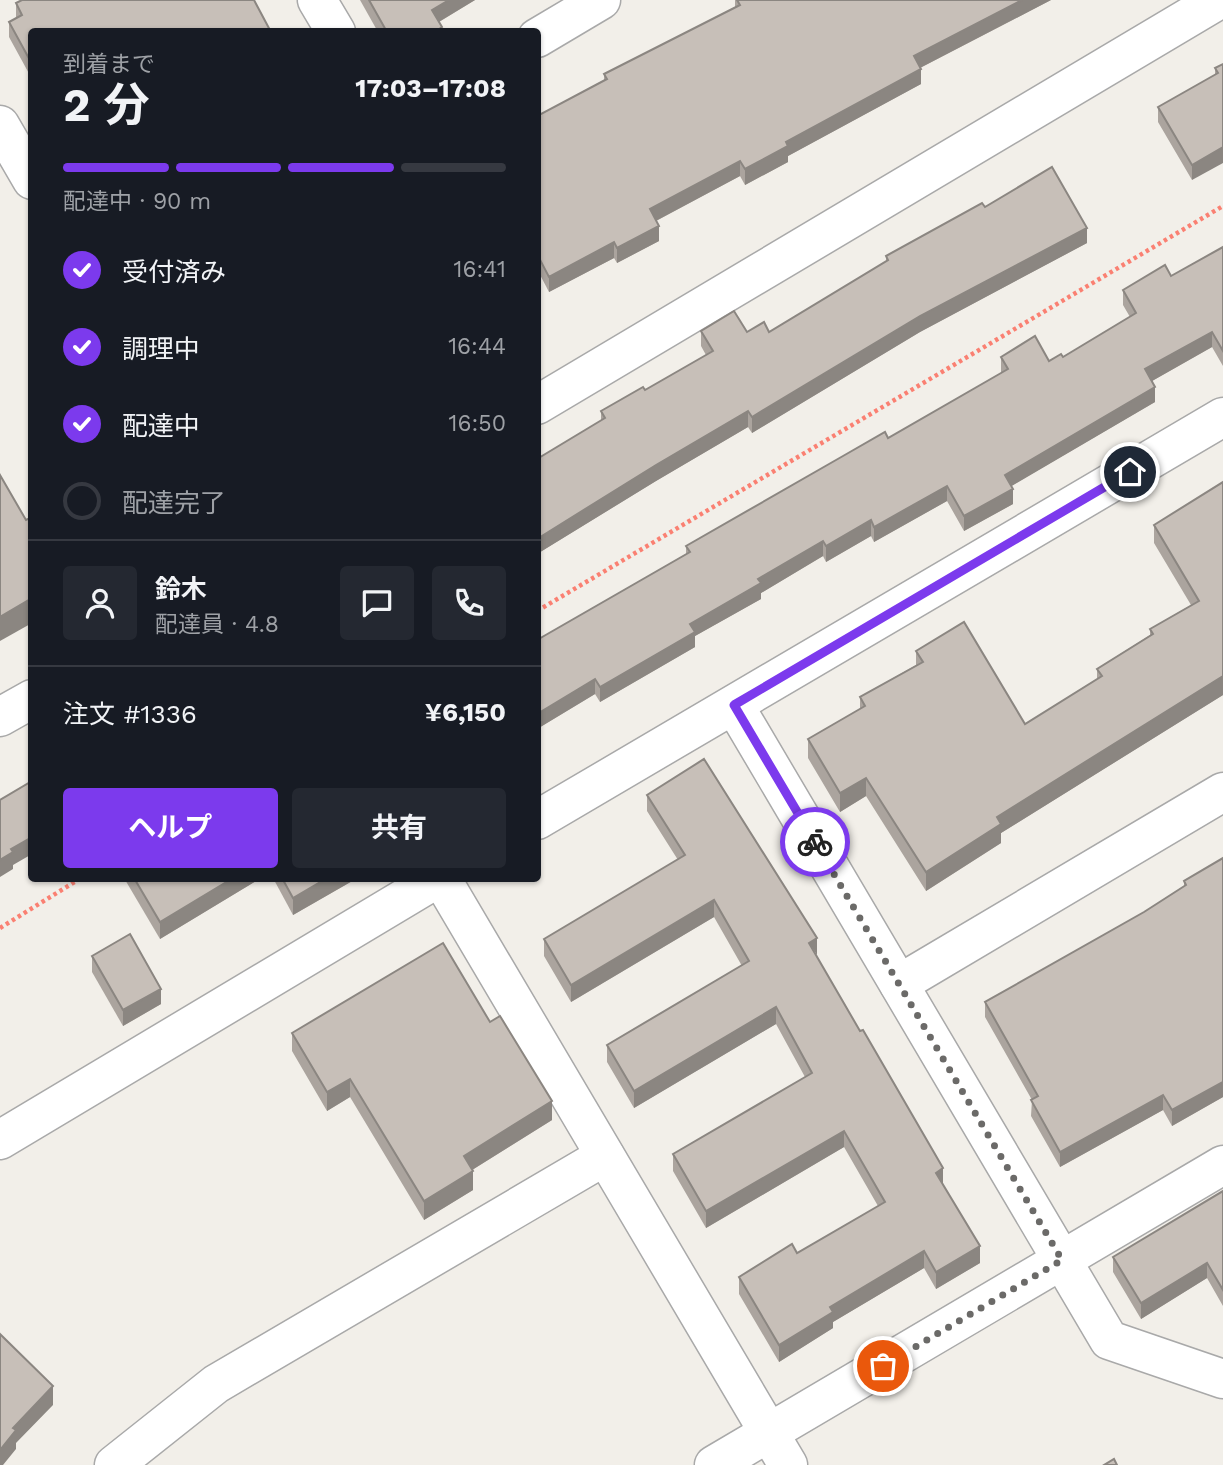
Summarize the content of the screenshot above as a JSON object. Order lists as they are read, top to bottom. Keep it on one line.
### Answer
{"page":{"heading":["2 分","到着まで","17:03–17:08"],"panel":["鈴木","配達員 · 4.8","注文 #1336","¥6,150"],"bar":"配達中 · 90 m","list":[["受付済み","16:41"],["調理中","16:44"],["配達中","16:50"],"配達完了"],"buttons":["ヘルプ","共有"]}}
